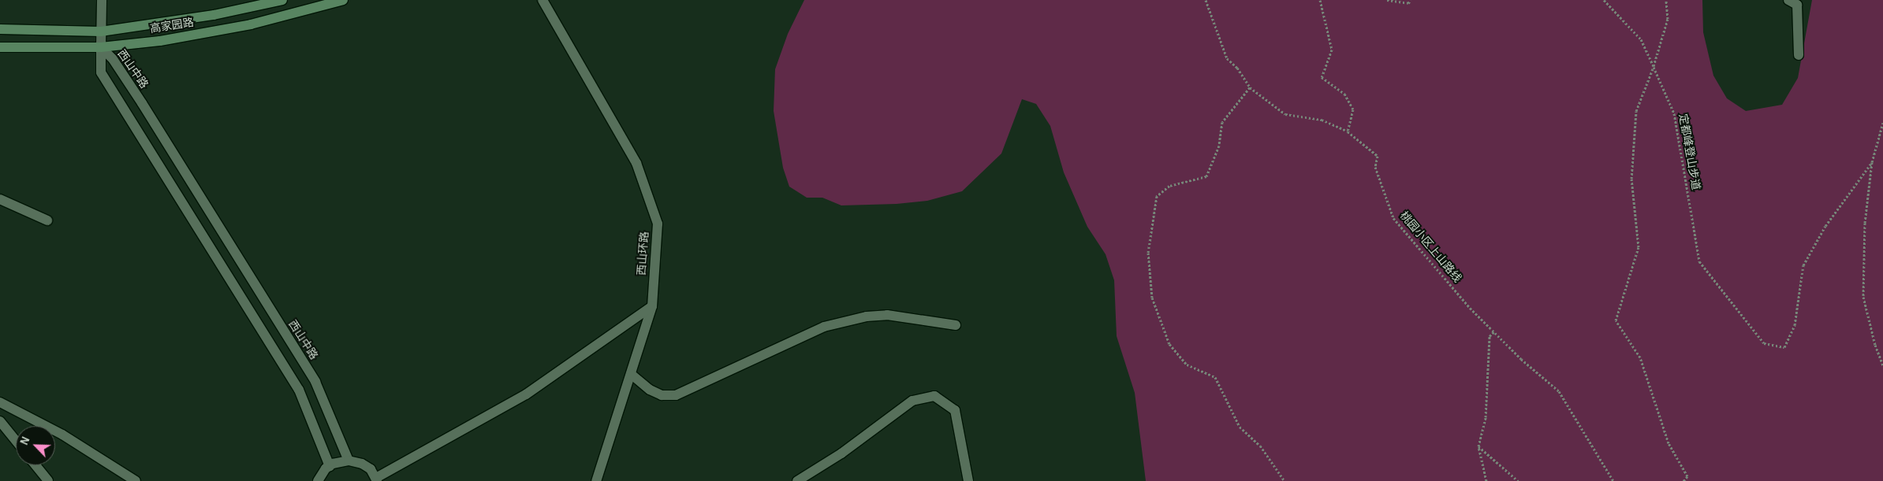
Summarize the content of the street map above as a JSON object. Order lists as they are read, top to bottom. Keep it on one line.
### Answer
{"streets":{"main road":["高家园路"],"street":["西山中路","西山环路"],"path":["定都峰登山步道","桃园小区上山路线"]},"crossings":[["高家园路","西山中路"]],"north":"top left"}
